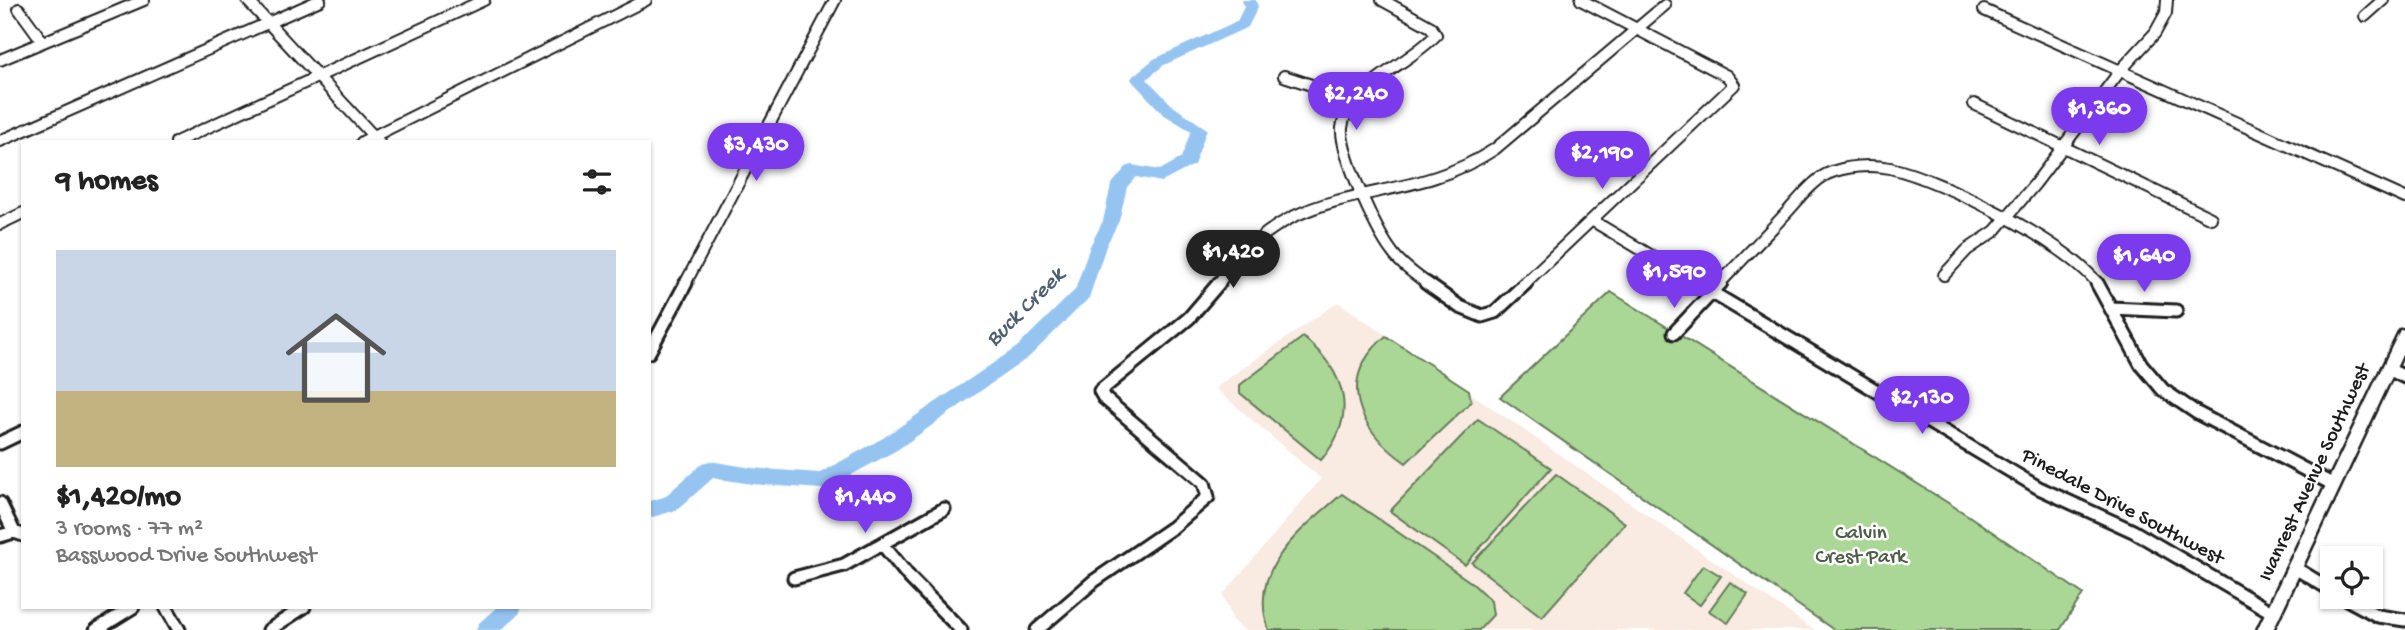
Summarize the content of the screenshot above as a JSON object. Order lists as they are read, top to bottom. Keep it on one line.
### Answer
{"streets":{"street":["Ivanrest Avenue Southwest","Pinedale Drive Southwest"]},"crossings":[["Ivanrest Avenue Southwest","Pinedale Drive Southwest"]],"water":["Buck Creek"],"parks":["Calvin Crest Park"],"page":{"price":["$2,240","$1,360","$3,430","$2,190","$1,420","$1,640","$1,590","$2,130","$1,440"],"heading":"9 homes","list":[{"name":"$1,420/mo","note":"3 rooms · 77 m² · Basswood Drive Southwest"}]}}
